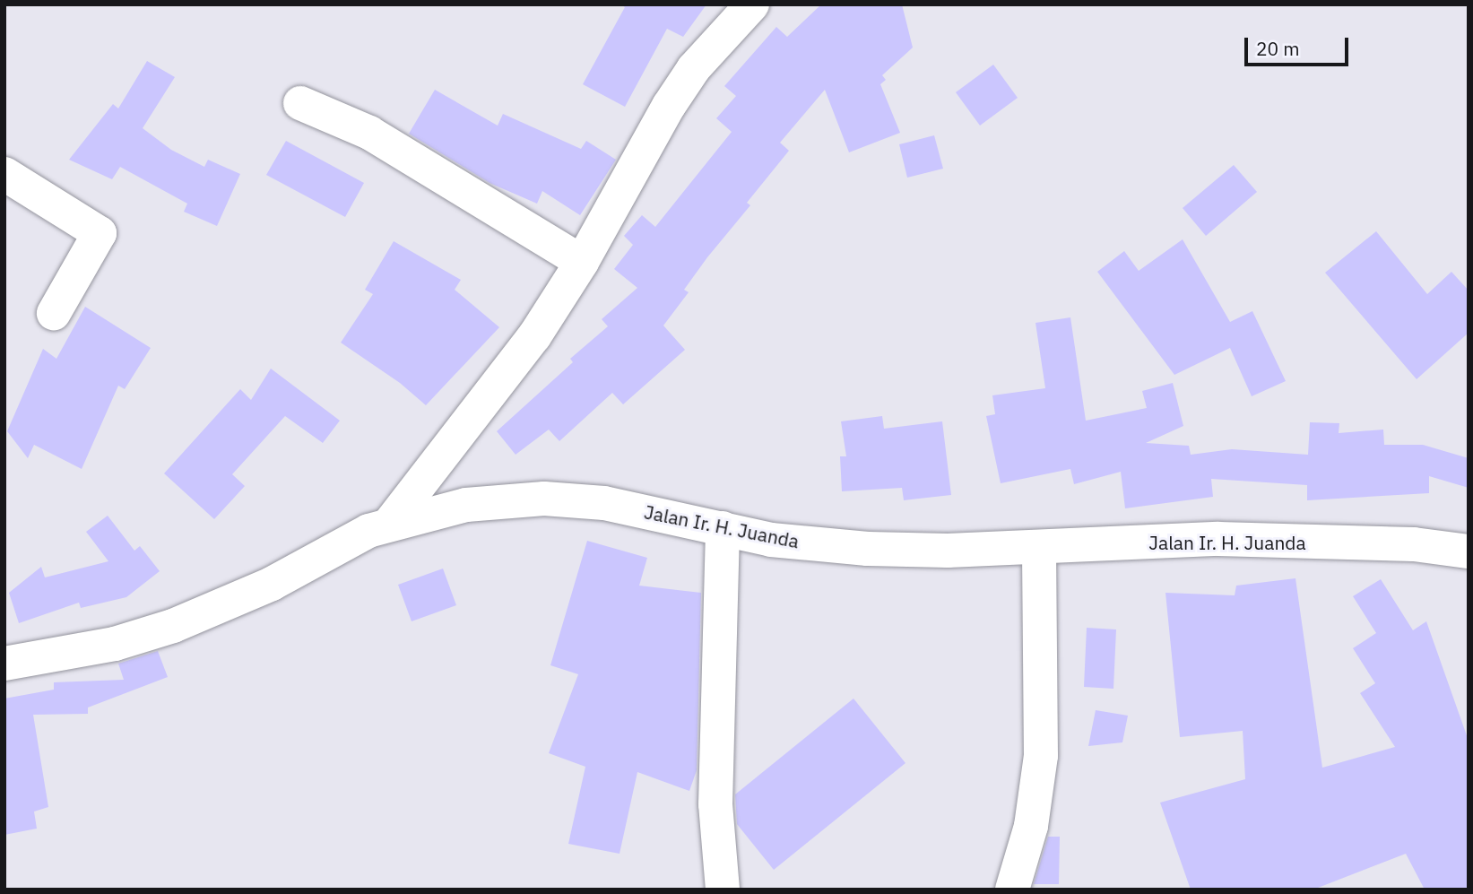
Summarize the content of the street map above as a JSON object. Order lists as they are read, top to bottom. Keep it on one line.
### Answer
{"streets":{"street":["Jalan Ir. H. Juanda"]},"scale_bar":"20 m"}
